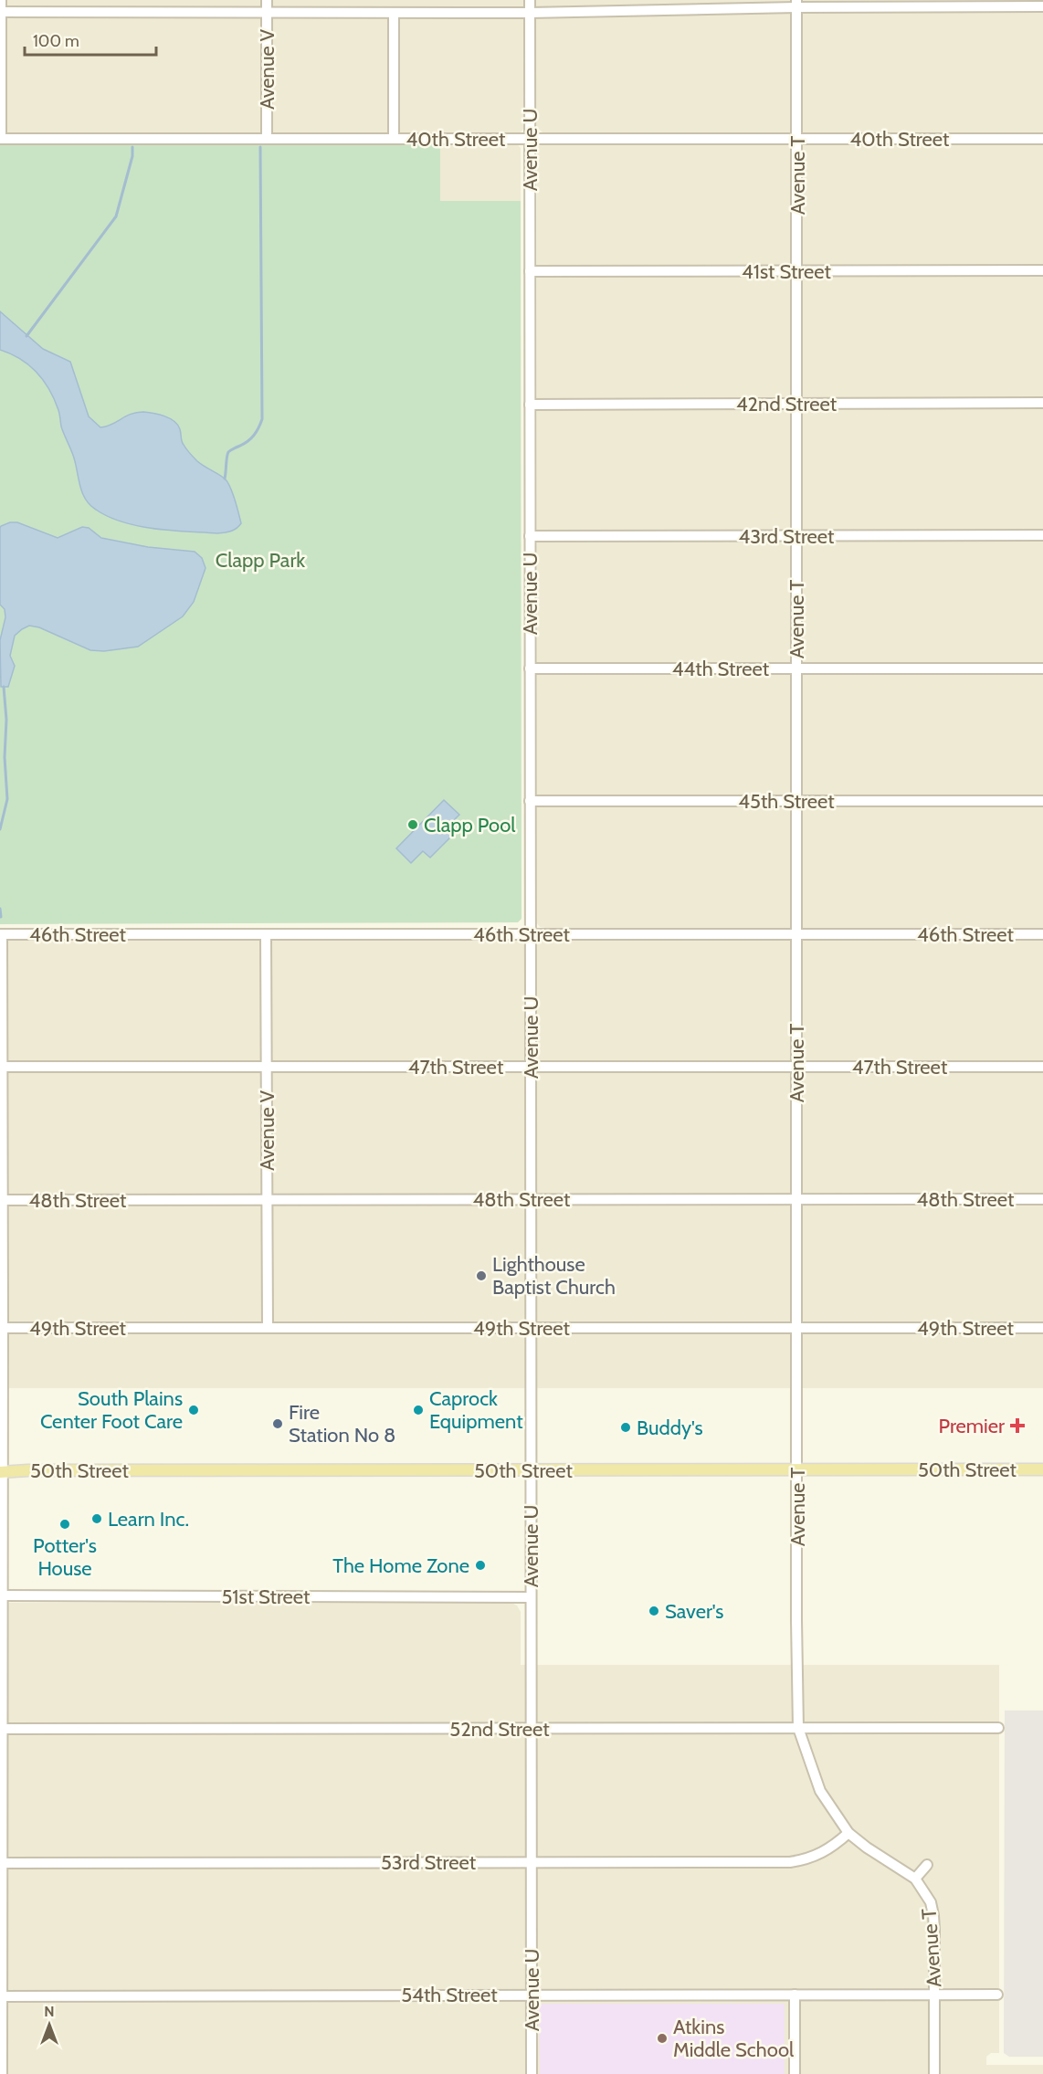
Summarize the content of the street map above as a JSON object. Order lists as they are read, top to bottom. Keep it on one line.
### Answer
{"streets":{"main road":["50th Street"],"street":["Avenue V","40th Street","Avenue U","Avenue T","41st Street","42nd Street","43rd Street","44th Street","45th Street","46th Street","47th Street","48th Street","49th Street","51st Street","52nd Street","53rd Street","54th Street"]},"crossings":[["Avenue V","40th Street"],["Avenue V","46th Street"],["Avenue V","47th Street"],["Avenue V","48th Street"],["Avenue V","49th Street"],["40th Street","Avenue U"],["40th Street","Avenue T"],["Avenue U","41st Street"],["Avenue U","42nd Street"],["Avenue U","43rd Street"],["Avenue U","44th Street"],["Avenue U","45th Street"],["Avenue U","46th Street"],["Avenue U","47th Street"],["Avenue U","48th Street"],["Avenue U","49th Street"],["Avenue U","50th Street"],["Avenue U","51st Street"],["Avenue U","52nd Street"],["Avenue U","53rd Street"],["Avenue U","54th Street"],["Avenue T","41st Street"],["Avenue T","42nd Street"],["Avenue T","43rd Street"],["Avenue T","44th Street"],["Avenue T","45th Street"],["Avenue T","46th Street"],["Avenue T","47th Street"],["Avenue T","48th Street"],["Avenue T","49th Street"],["Avenue T","50th Street"],["Avenue T","52nd Street"],["Avenue T","53rd Street"],["Avenue T","54th Street"]],"parks":["Clapp Park"],"places":{"other":["Clapp Pool","Lighthouse Baptist Church","South Plains Center Foot Care","Caprock Equipment","Fire Station No 8","Buddy's","Learn Inc.","Potter's House","The Home Zone","Saver's","Atkins Middle School"],"health":["Premier"]},"scale_bar":"100 m","north":"top"}
